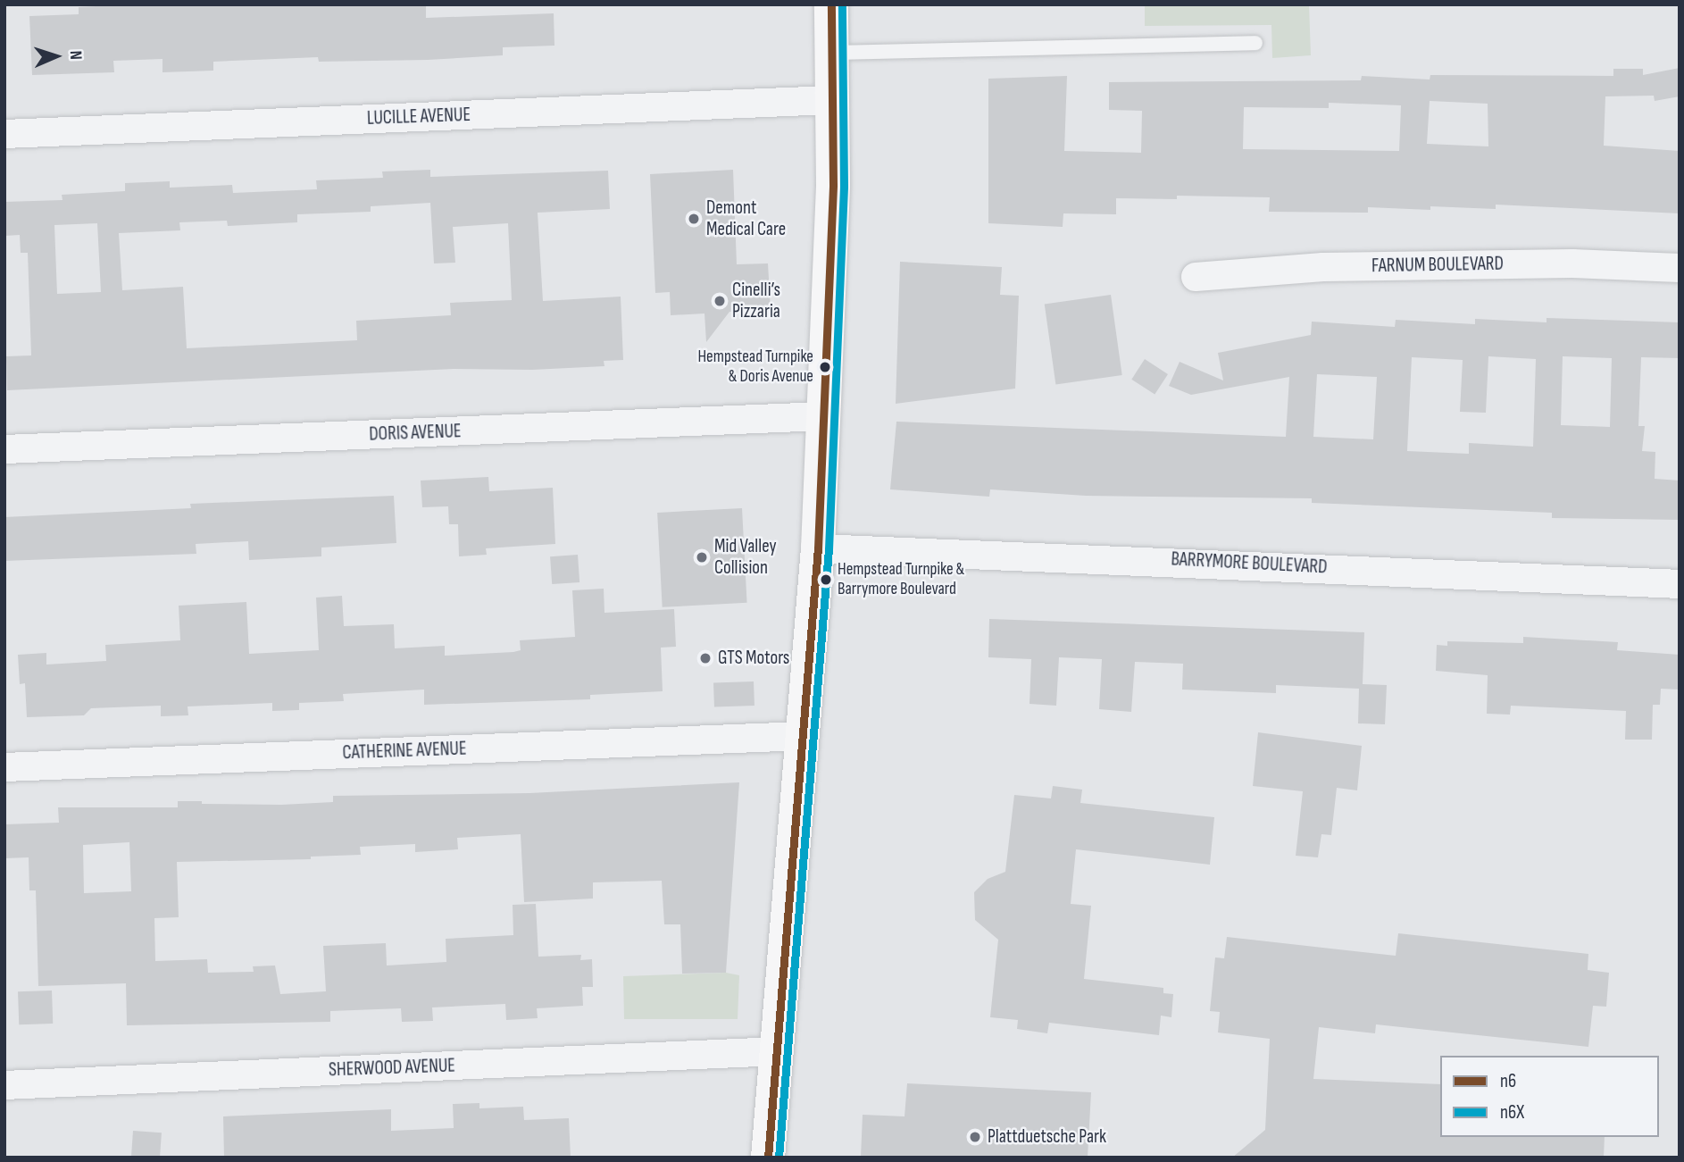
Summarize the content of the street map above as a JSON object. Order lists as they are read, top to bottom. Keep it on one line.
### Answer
{"streets":{"street":["LUCILLE AVENUE","FARNUM BOULEVARD","DORIS AVENUE","BARRYMORE BOULEVARD","CATHERINE AVENUE","SHERWOOD AVENUE"]},"places":["Demont Medical Care","Cinelli’s Pizzaria","Hempstead Turnpike & Doris Avenue","Mid Valley Collision","Hempstead Turnpike & Barrymore Boulevard","GTS Motors","Plattduetsche Park"],"lines":["transit line n6","transit line n6X"],"legend":["n6","n6X"],"north":"right"}
